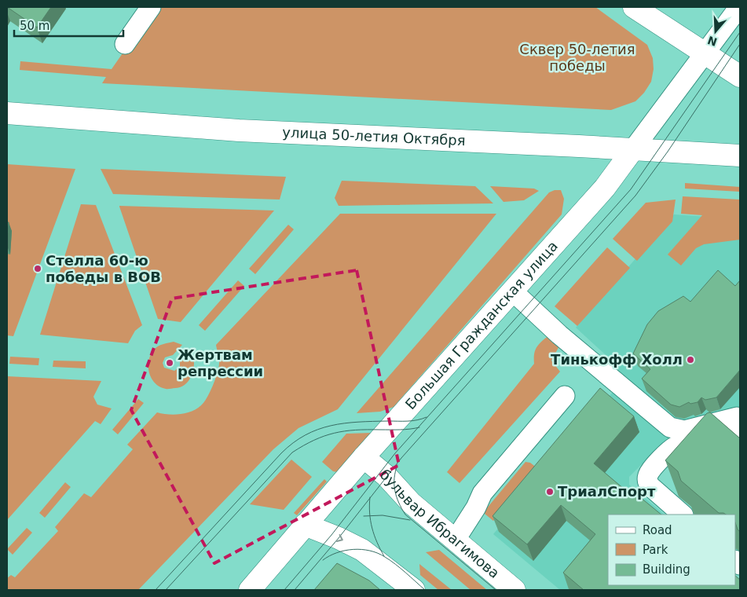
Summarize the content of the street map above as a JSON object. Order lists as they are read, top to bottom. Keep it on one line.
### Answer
{"streets":{"main road":["улица 50-летия Октября","Большая Гражданская улица","бульвар Ибрагимова"]},"crossings":[["улица 50-летия Октября","Большая Гражданская улица"],["Большая Гражданская улица","бульвар Ибрагимова"]],"parks":["Сквер 50-летия победы"],"places":["Стелла 60-ю победы в ВОВ","Тинькофф Холл","Жертвам репрессии","ТриалСпорт"],"legend":["Road","Park","Building"],"scale_bar":"50 m","north":"bottom"}
